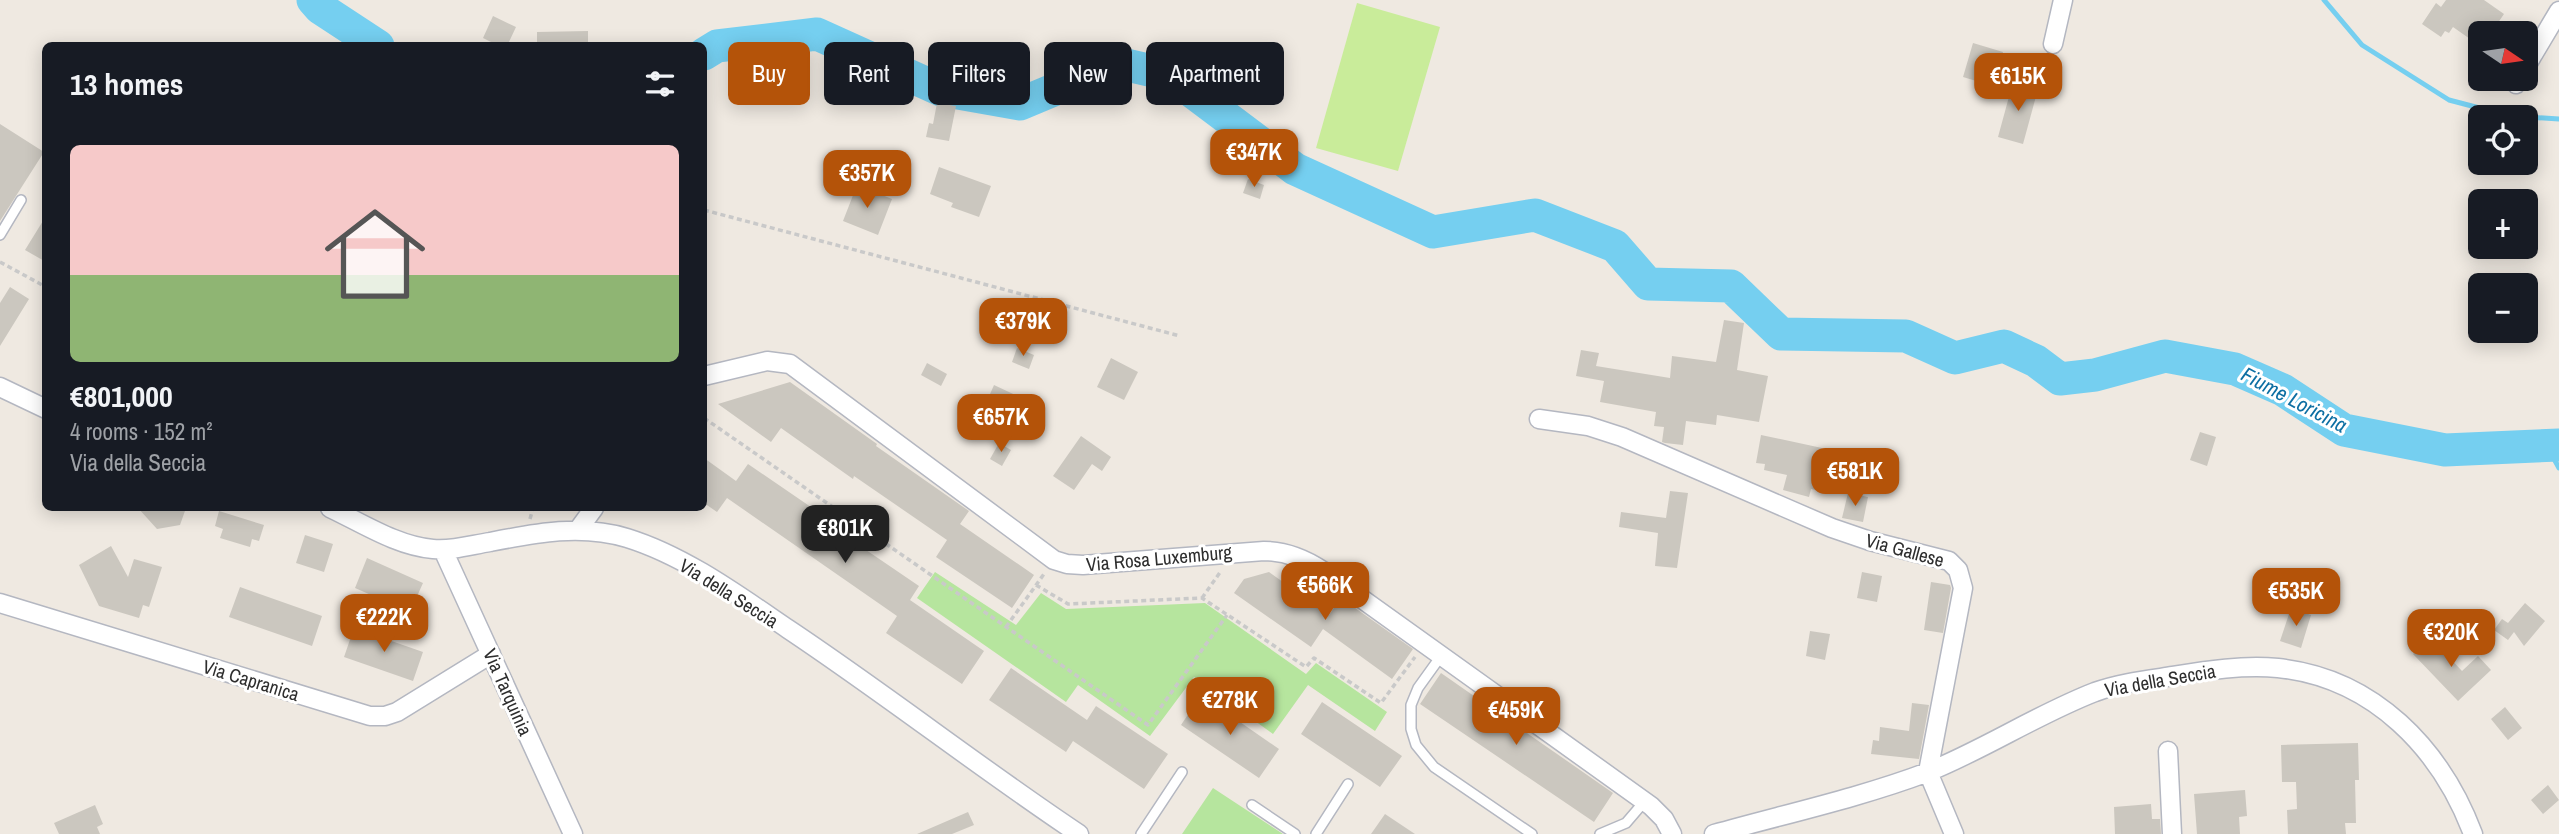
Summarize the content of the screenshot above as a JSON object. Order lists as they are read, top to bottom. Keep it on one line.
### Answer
{"streets":{"street":["Via Gallese","Via Rosa Luxemburg","Via della Seccia","Via Capranica","Via Tarquinia"]},"crossings":[["Via Gallese","Via della Seccia"],["Via della Seccia","Via Tarquinia"],["Via Capranica","Via Tarquinia"]],"water":["Fiume Loricina"],"north":"right","page":{"map_buttons":["+","−"],"chip":["Buy","Rent","Filters","New","Apartment"],"heading":"13 homes","price":["€615K","€347K","€357K","€379K","€657K","€581K","€801K","€566K","€535K","€222K","€320K","€278K","€459K"],"list":[{"name":"€801,000","note":"4 rooms · 152 m² · Via della Seccia"}]}}
